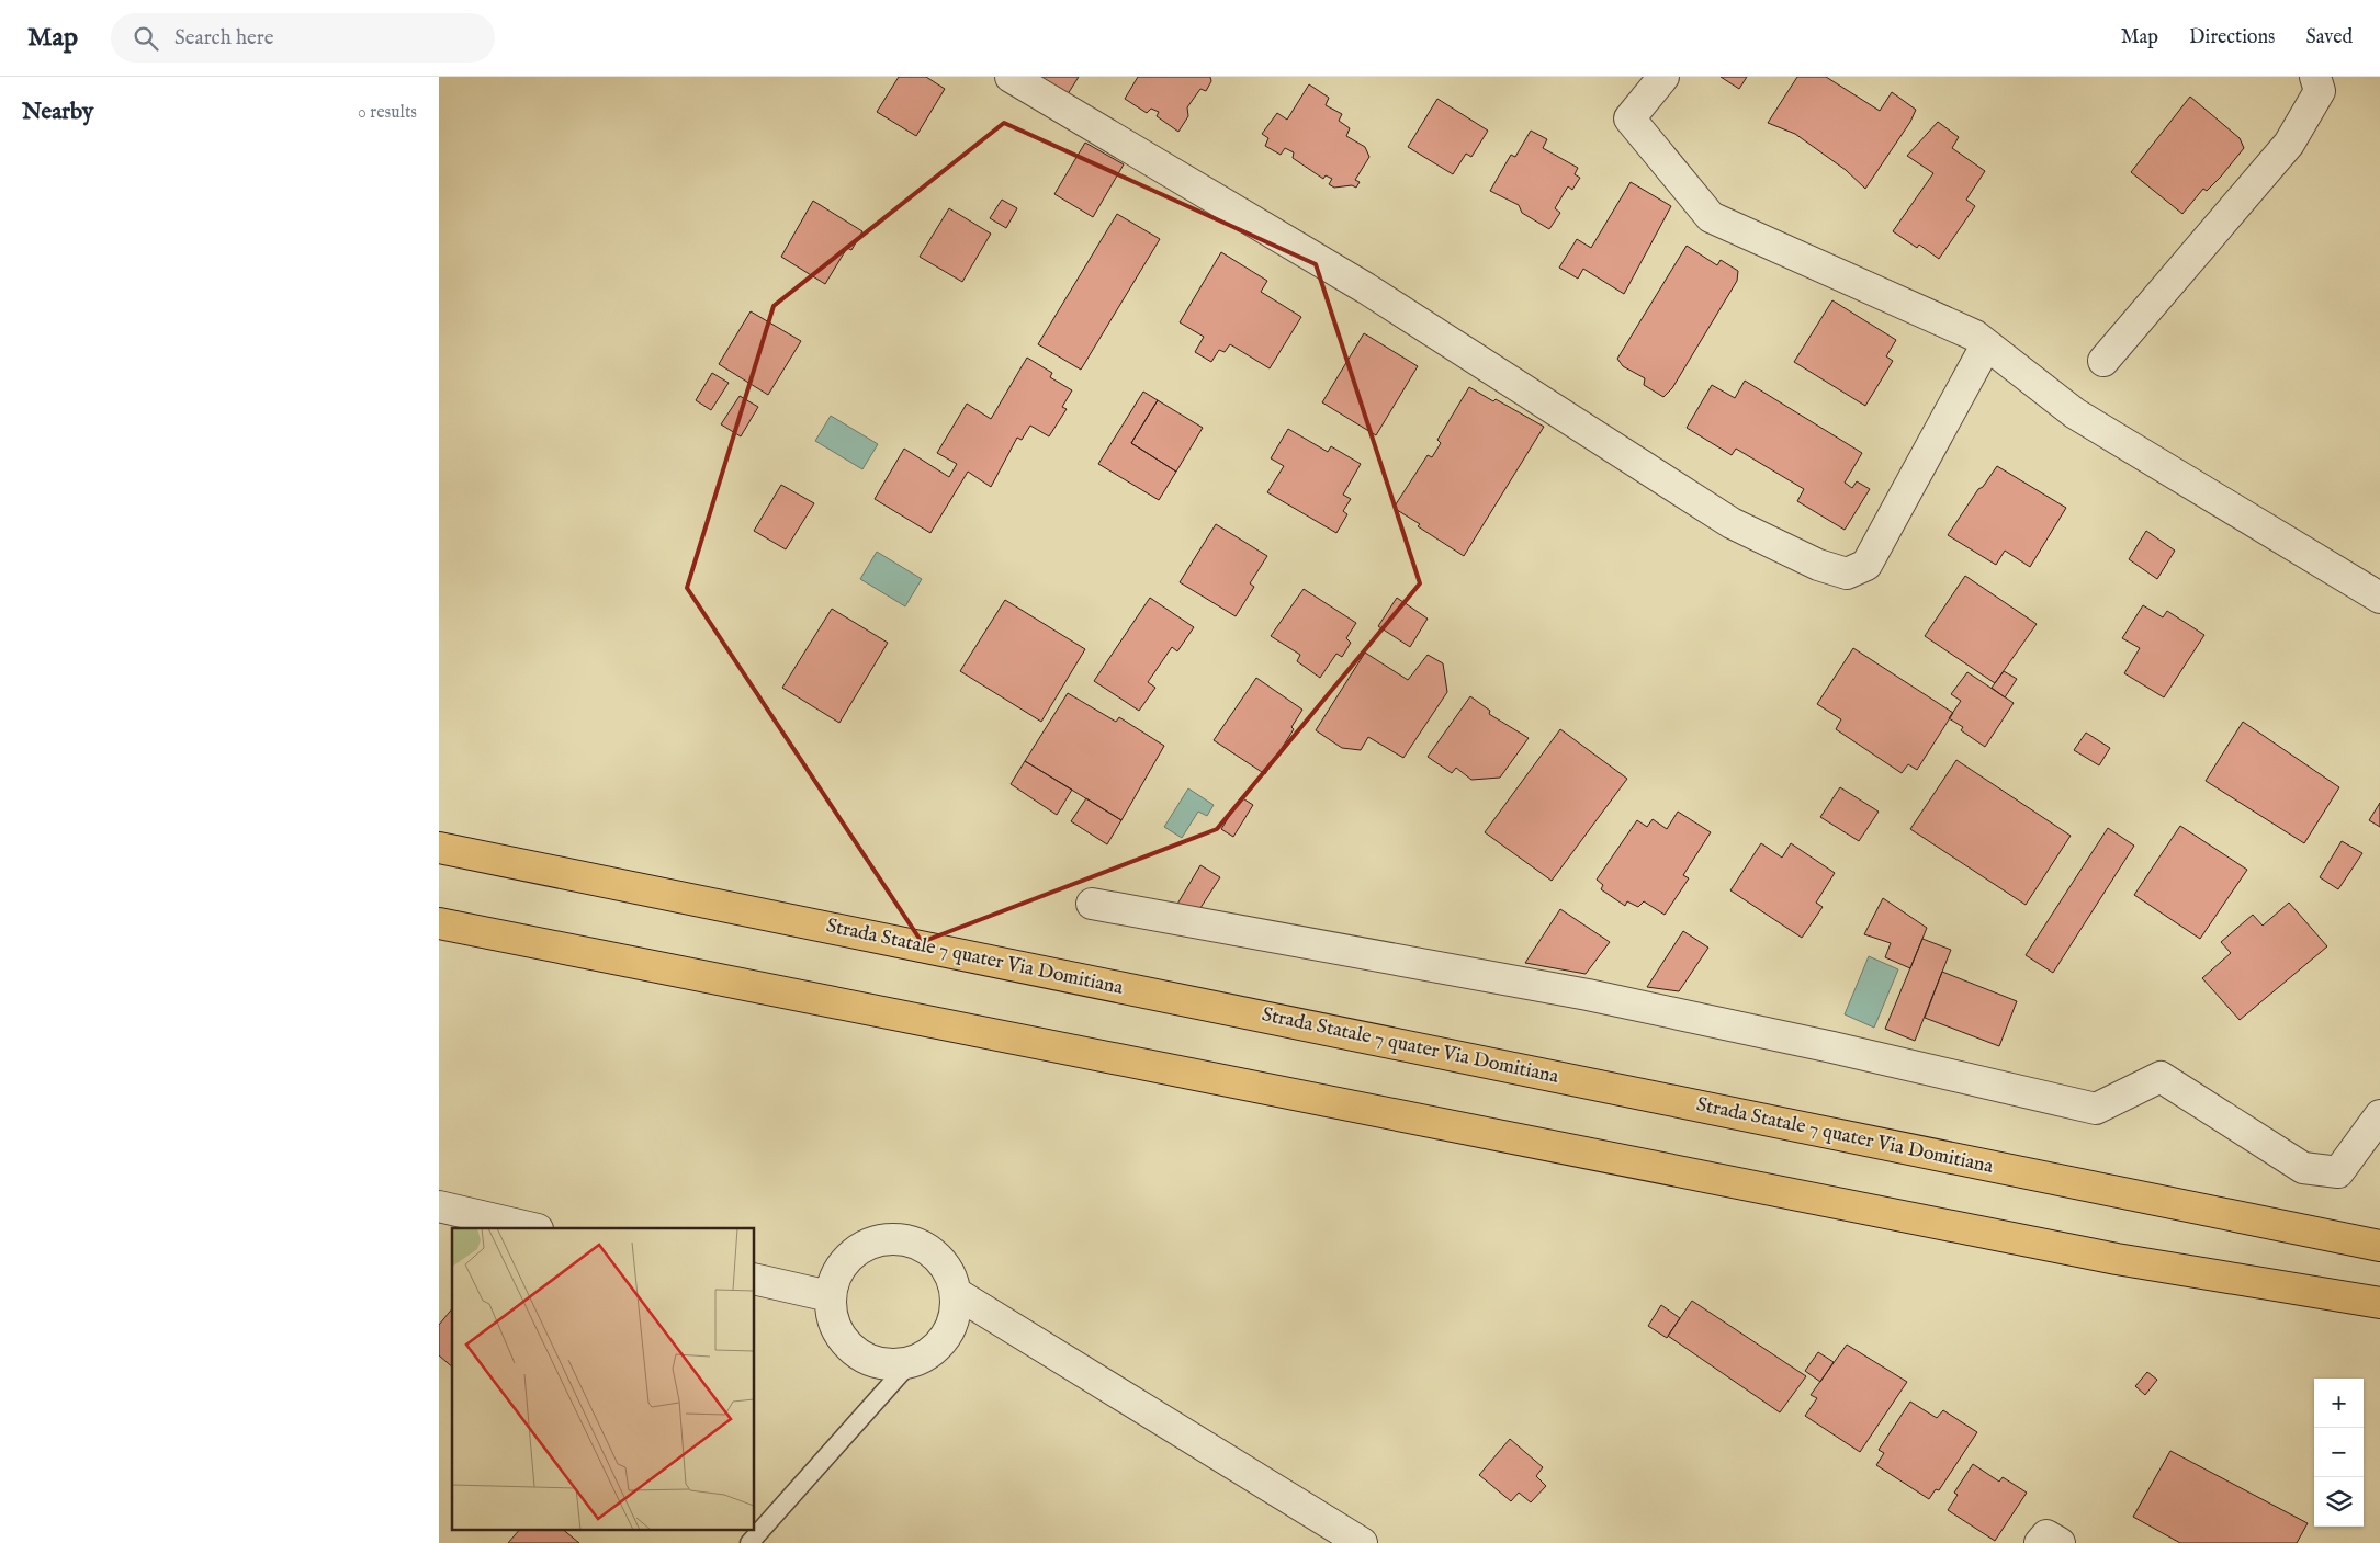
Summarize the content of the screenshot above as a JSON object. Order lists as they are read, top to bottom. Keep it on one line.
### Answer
{"streets":{"highway":["Strada Statale 7 quater Via Domitiana"]},"page":{"header":"Map","search":"Search here","nav":["Map","Directions","Saved"],"heading":["Nearby","0 results"],"map_buttons":["+","−"]}}
